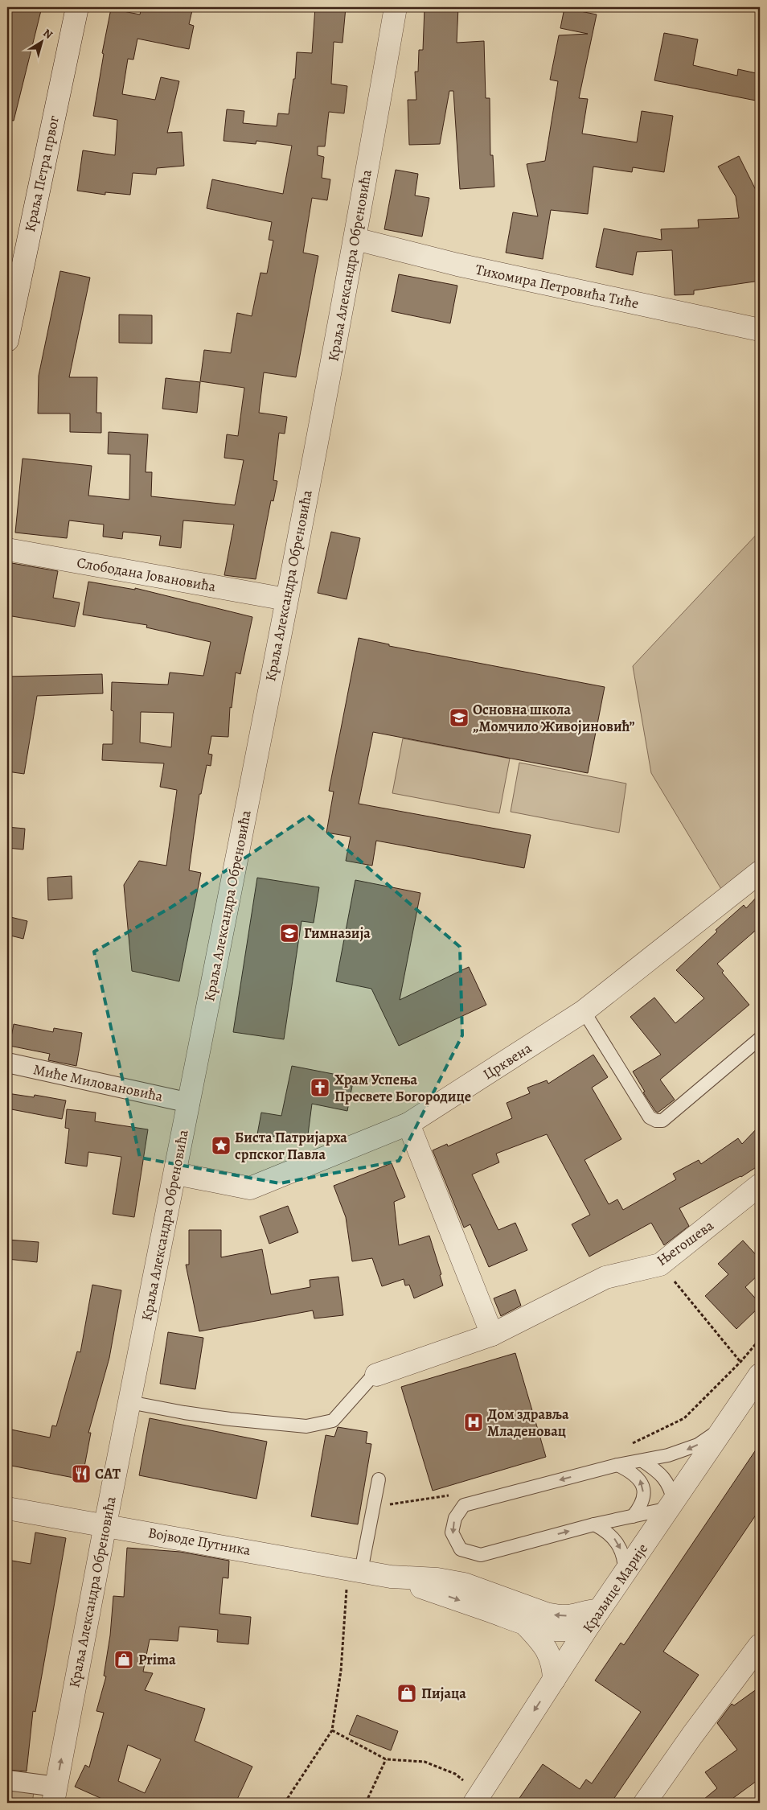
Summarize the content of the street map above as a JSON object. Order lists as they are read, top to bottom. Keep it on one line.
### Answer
{"streets":{"street":["Краља Петра првог","Краља Александра Обреновића","Тихомира Петровића Тиће","Слободана Јовановића","Црквена","Миће Миловановића","Његошева","Војводе Путника","Краљице Марије"]},"crossings":[["Краља Александра Обреновића","Тихомира Петровића Тиће"],["Краља Александра Обреновића","Слободана Јовановића"],["Краља Александра Обреновића","Црквена"],["Краља Александра Обреновића","Миће Миловановића"],["Краља Александра Обреновића","Војводе Путника"],["Војводе Путника","Краљице Марије"]],"places":{"school or university":["Основна школа „Момчило Живојиновић”","Гимназија"],"church":["Храм Успења Пресвете Богородице"],"place":["Биста Патријарха српског Павла"],"hospital":["Дом здравља Младеновац"],"restaurant":["САТ"],"shop":["Prima","Пијаца"]},"north":"top right"}
